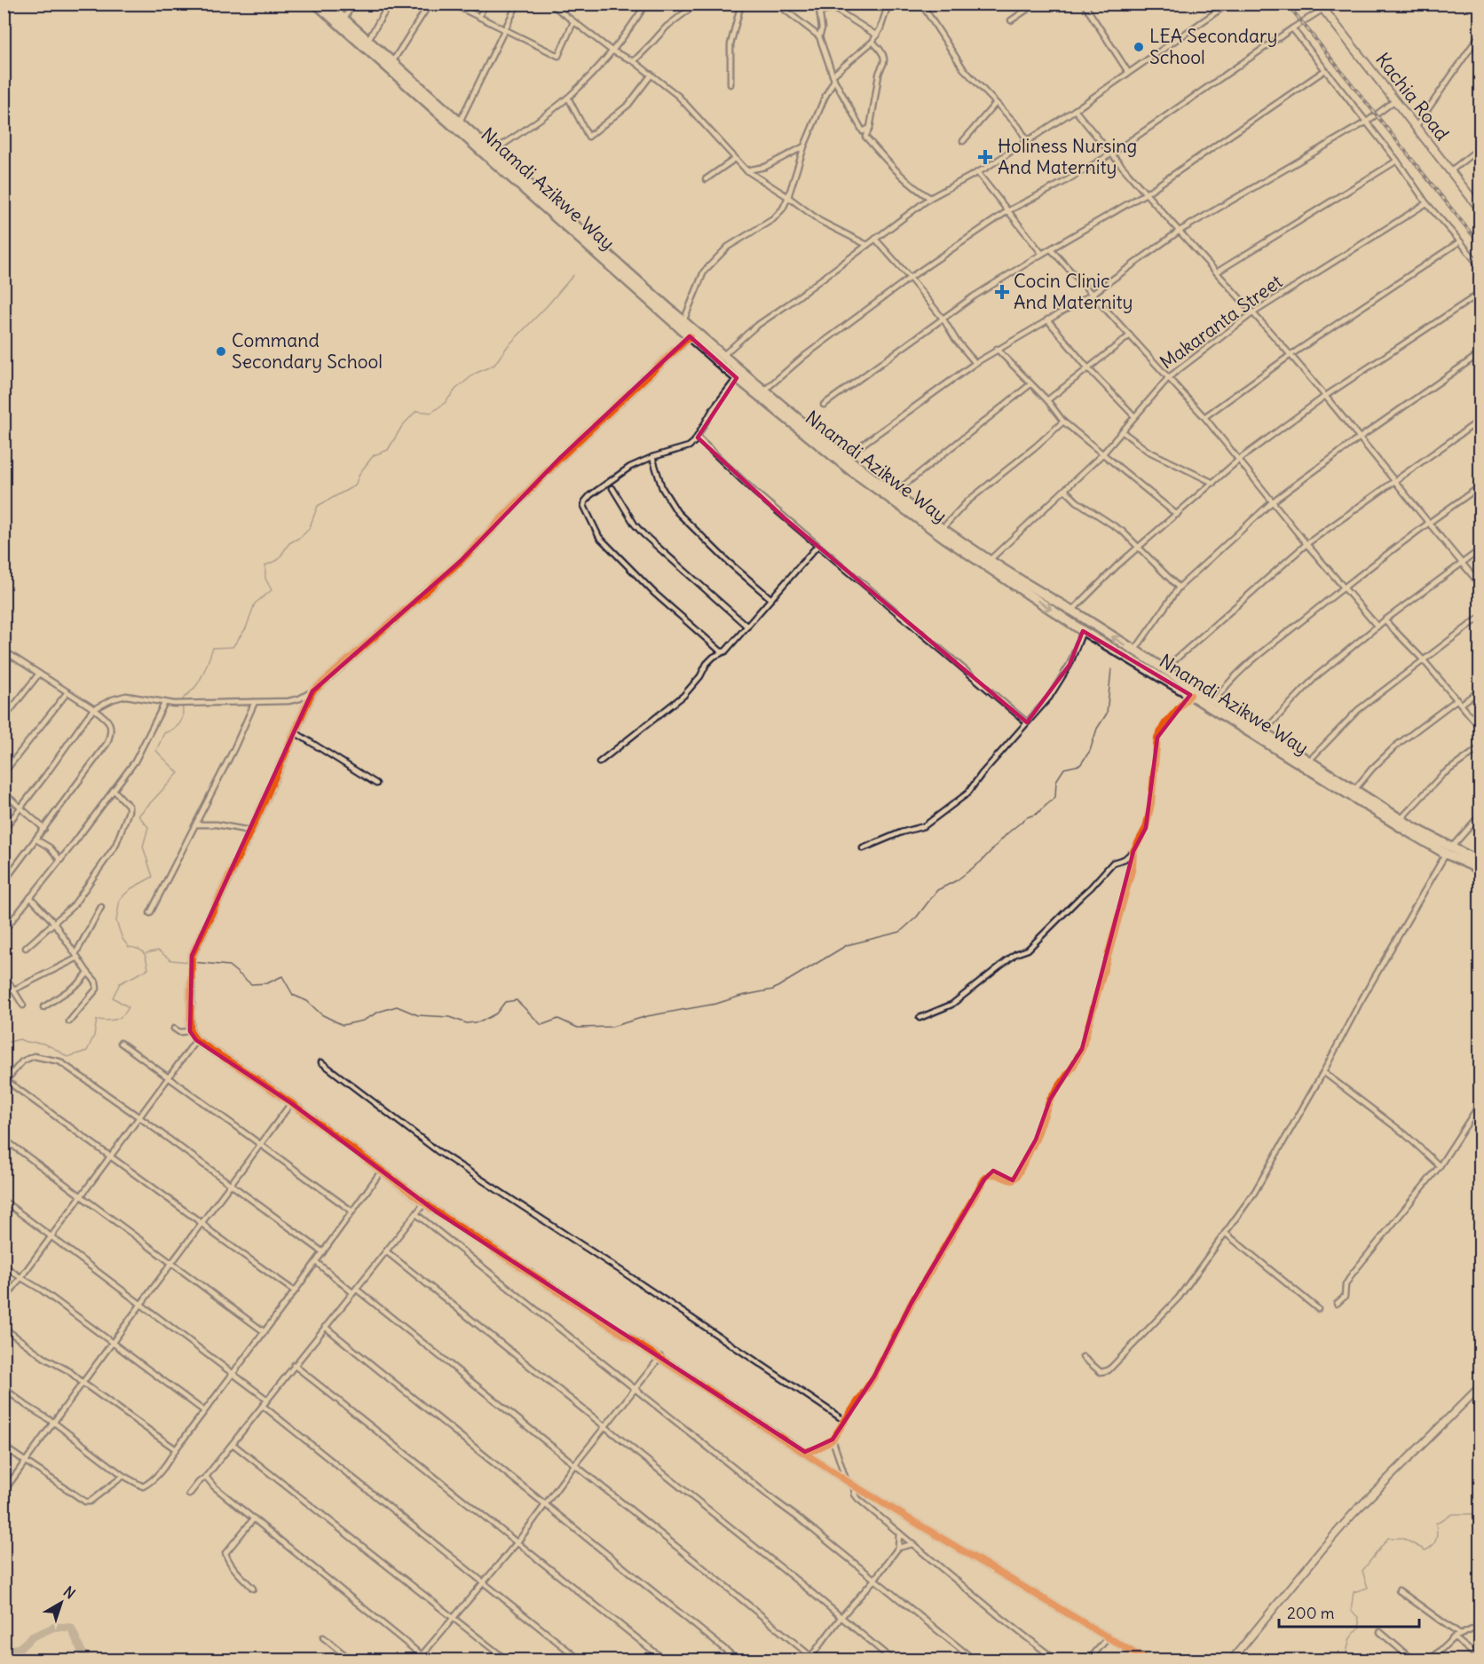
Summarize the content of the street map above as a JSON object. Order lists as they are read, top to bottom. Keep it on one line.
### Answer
{"streets":{"highway":["Nnamdi Azikwe Way"],"main road":["Kachia Road"],"street":["Makaranta Street"]},"crossings":[["Nnamdi Azikwe Way","Makaranta Street"]],"places":{"other":["LEA Secondary School","Command Secondary School"],"health":["Holiness Nursing And Maternity","Cocin Clinic And Maternity"]},"scale_bar":"200 m","north":"top right"}
